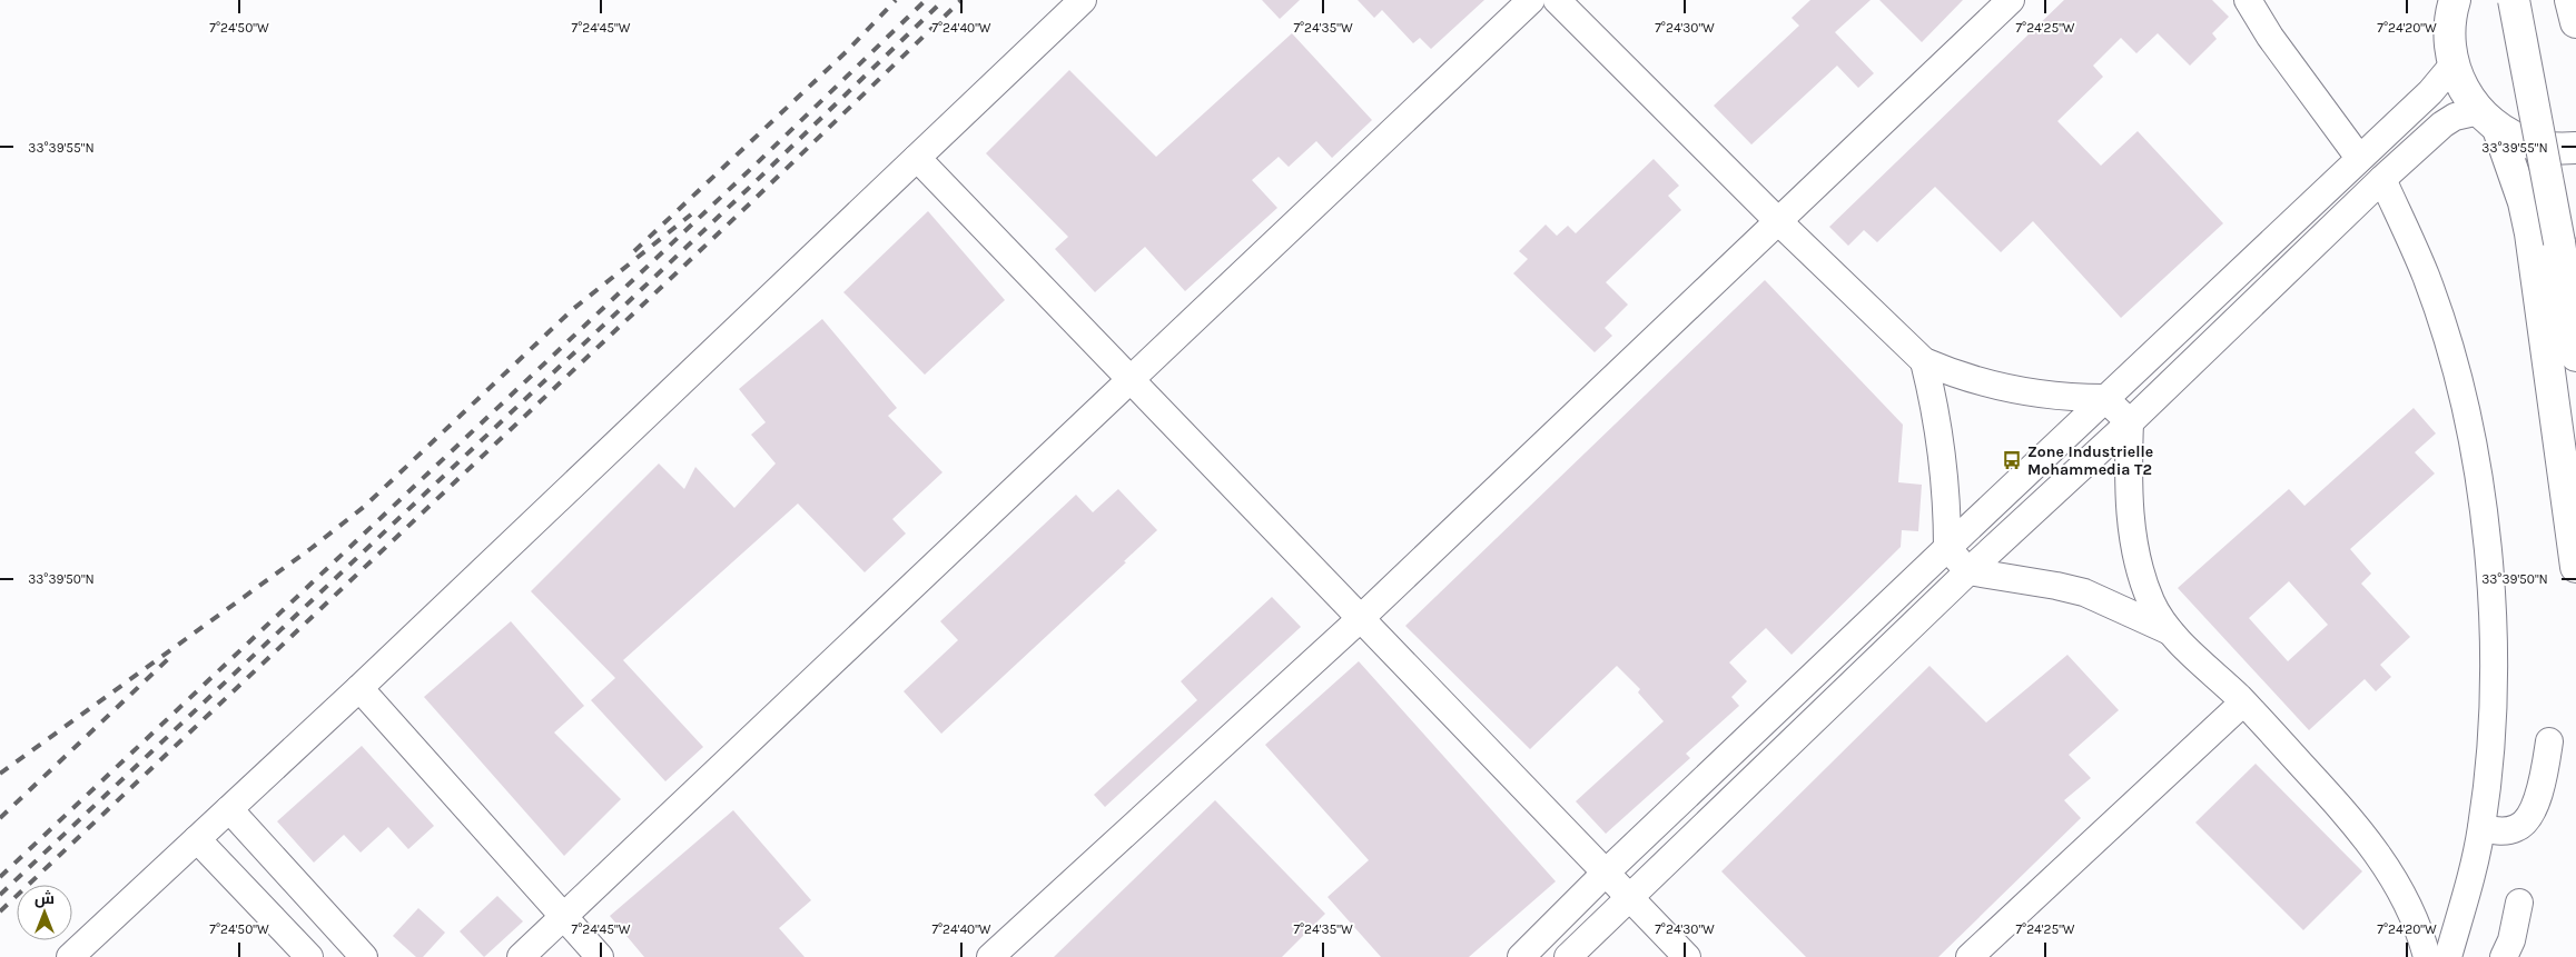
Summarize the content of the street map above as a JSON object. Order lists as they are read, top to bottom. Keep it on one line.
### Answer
{"places":{"bus stop":["Zone Industrielle Mohammedia T2"]},"north":"top","coordinates":["7°24'50\"W","7°24'45\"W","7°24'40\"W","7°24'35\"W","7°24'30\"W","7°24'25\"W","7°24'20\"W","33°39'55\"N","33°39'50\"N"]}
